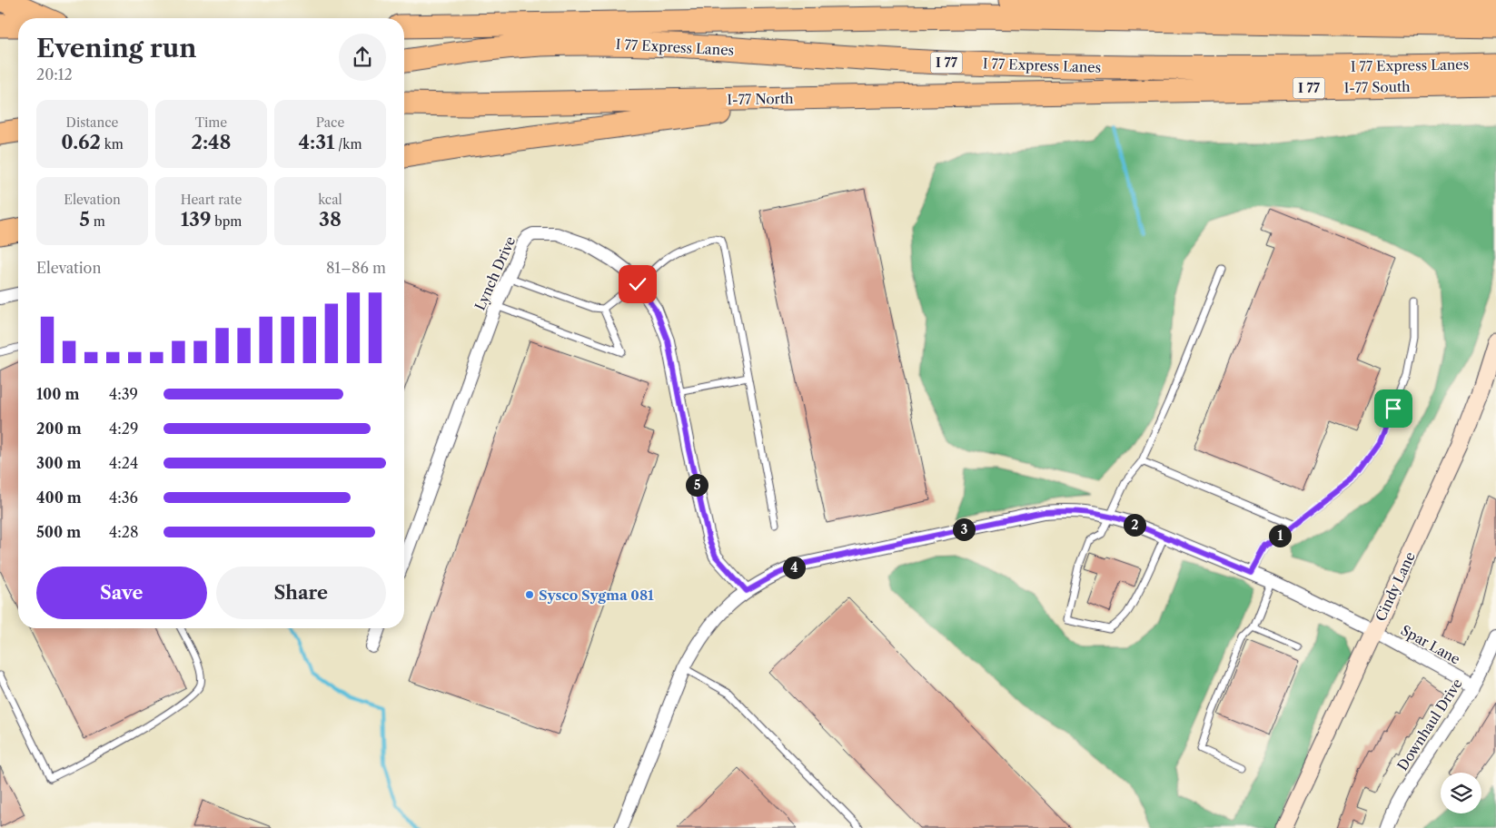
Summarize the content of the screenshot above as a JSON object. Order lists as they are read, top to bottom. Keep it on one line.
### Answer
{"streets":{"highway":["I 77 Express Lanes","I 77","I-77 South","I-77 North"],"main road":["Cindy Lane"],"street":["Lynch Drive","Spar Lane","Downhaul Drive"]},"crossings":[["I-77 South","I-77 North"],["Lynch Drive","Spar Lane"],["Cindy Lane","Spar Lane"],["Spar Lane","Downhaul Drive"]],"places":["Sysco Sygma 081"],"page":{"heading":["Evening run","20:12"],"stats":[["Distance","0.62 km"],["Time","2:48"],["Pace","4:31 /km"],["Elevation","5 m"],["Heart rate","139 bpm"],["kcal","38"]],"chart":["Elevation","81–86 m"],"list":[{"name":"100 m","note":"4:39"},{"name":"200 m","note":"4:29"},{"name":"300 m","note":"4:24"},{"name":"400 m","note":"4:36"},{"name":"500 m","note":"4:28"}],"pins":["5","2","3","1","4"],"buttons":["Save","Share"]}}
